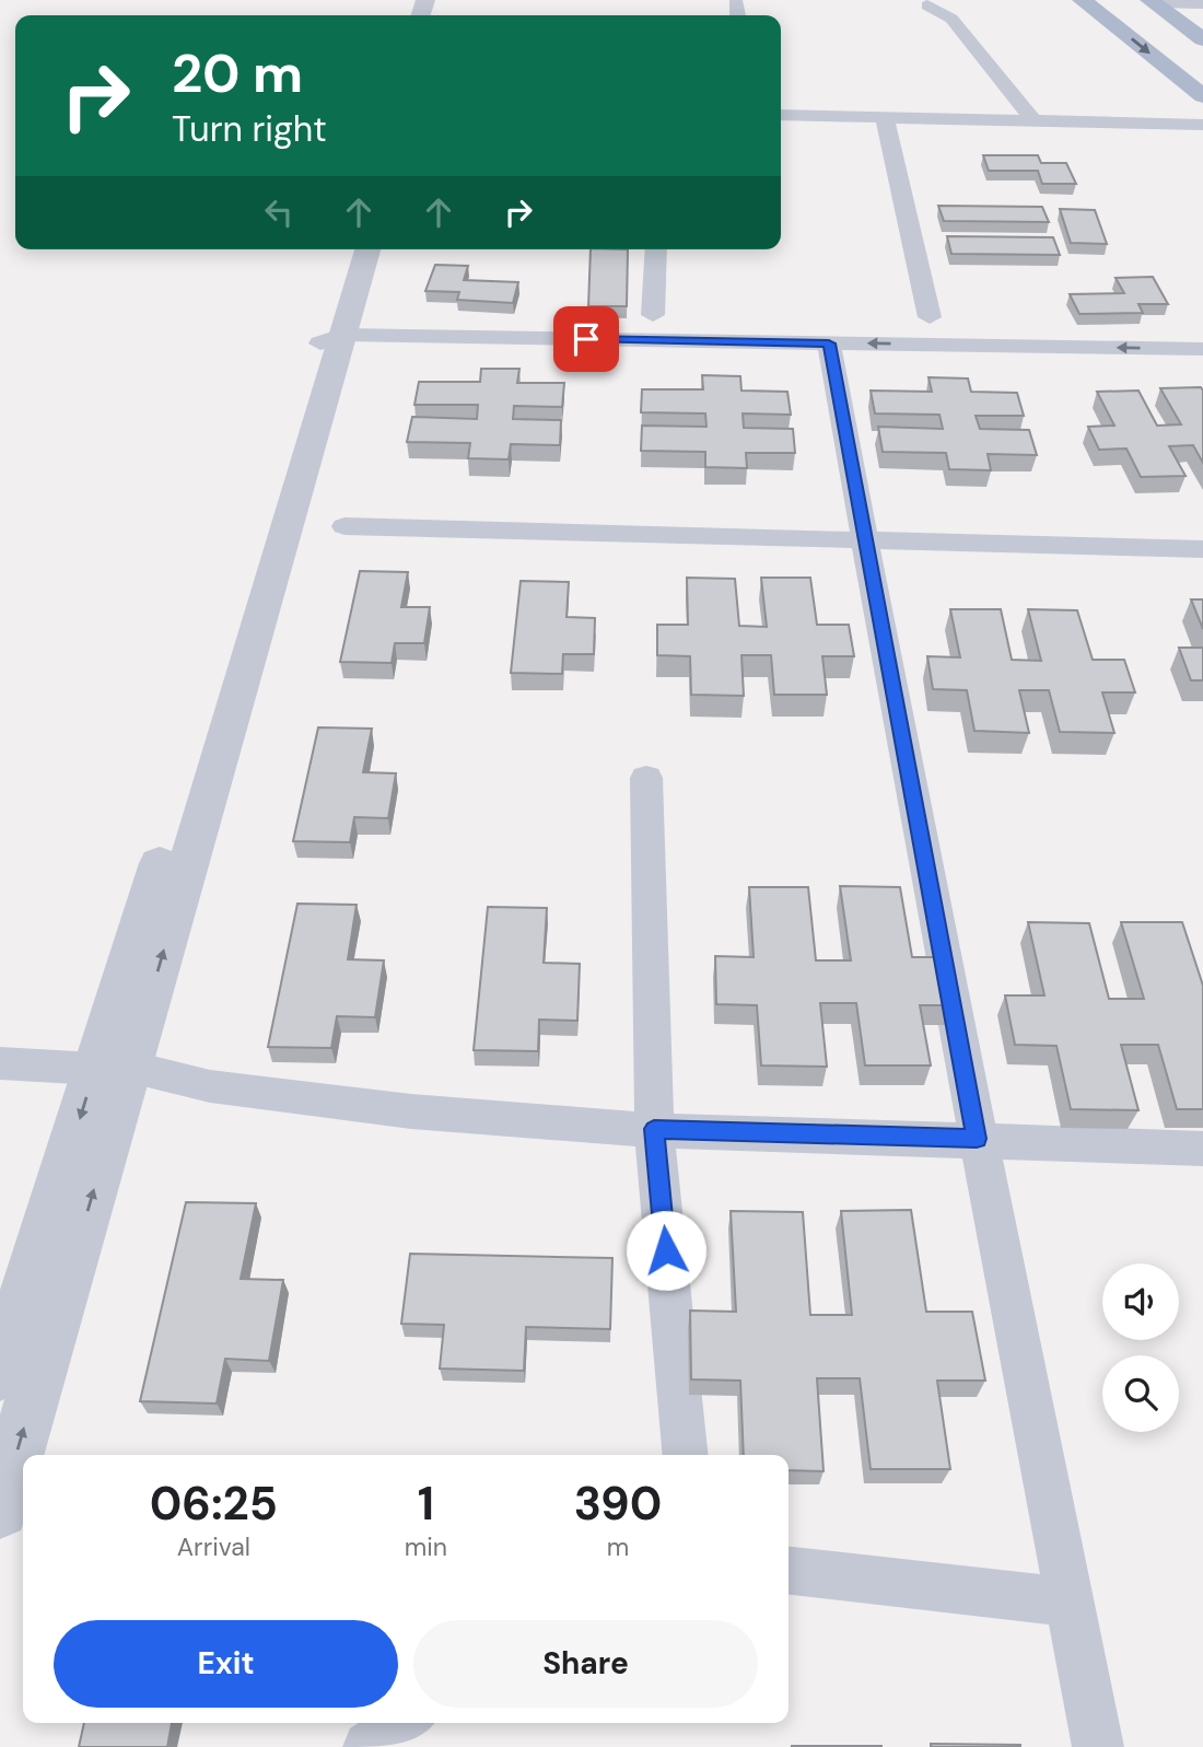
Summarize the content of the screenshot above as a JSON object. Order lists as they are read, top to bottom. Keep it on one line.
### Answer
{"page":{"turn":["20 m","Turn right"],"eta":["06:25","Arrival","1","min","390","m"],"buttons":["Exit","Share"]}}
